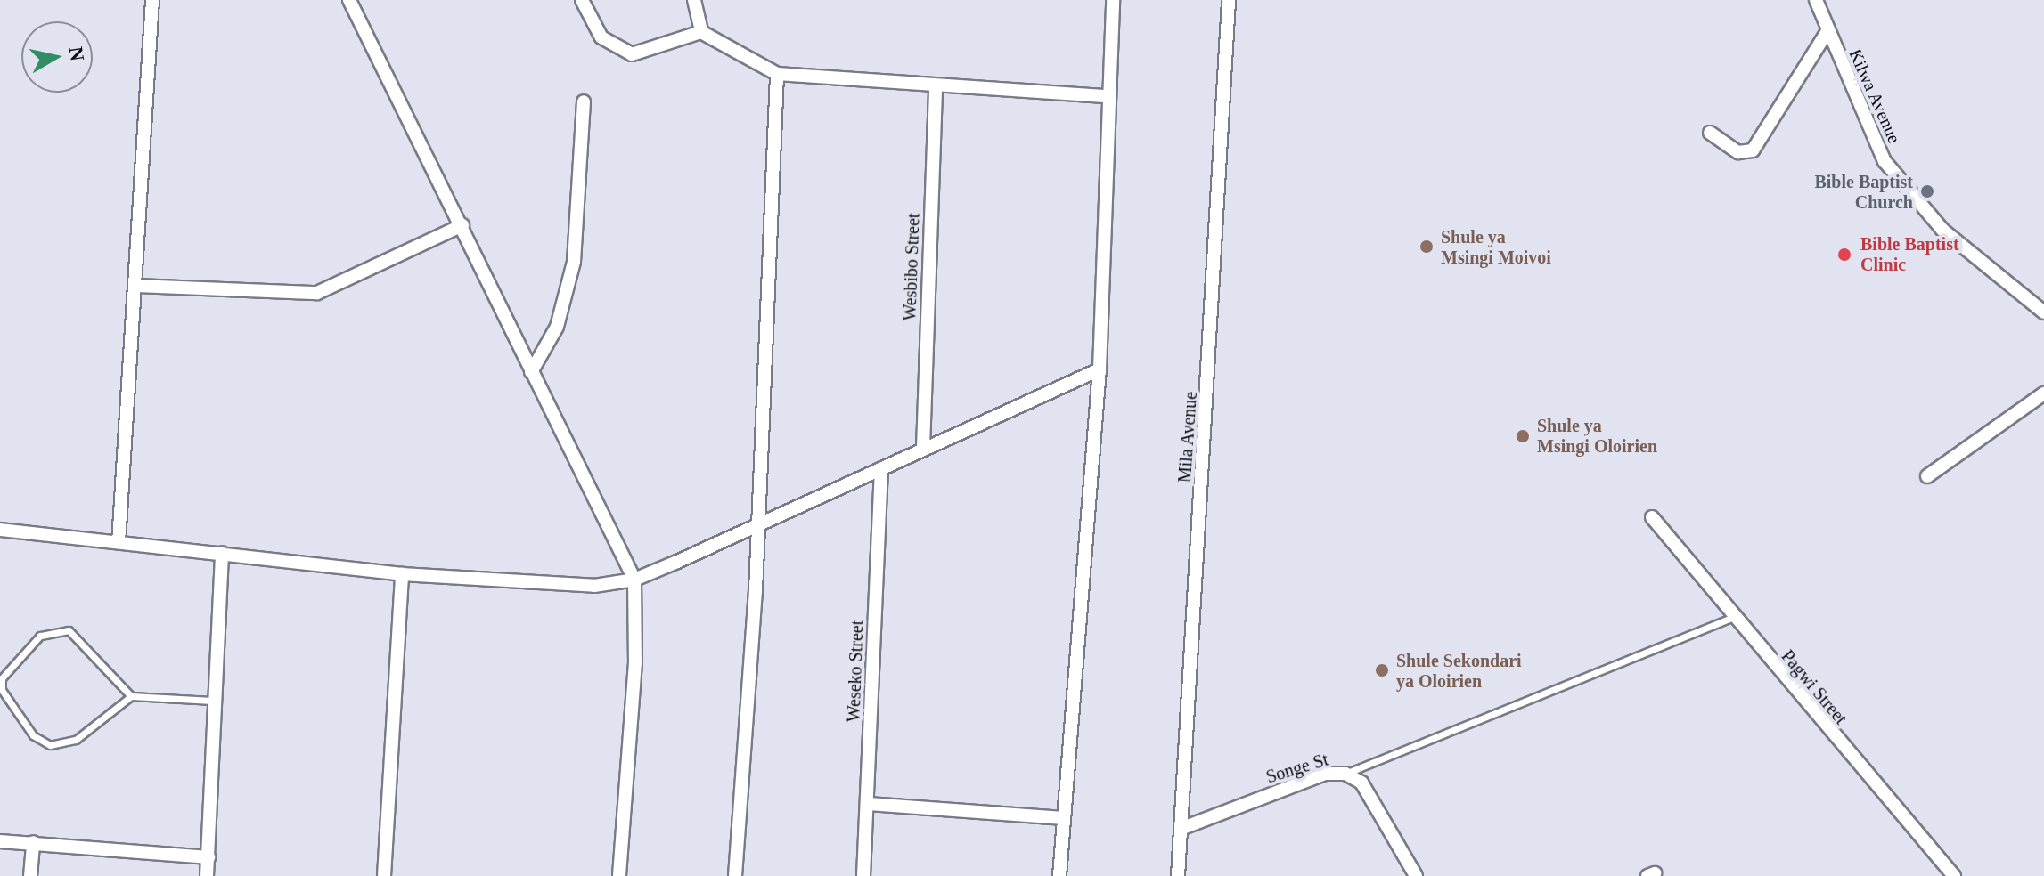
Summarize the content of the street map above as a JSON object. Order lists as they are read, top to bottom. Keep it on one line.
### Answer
{"streets":{"street":["Kilwa Avenue","Wesbibo Street","Mila Avenue","Weseko Street","Pagwi Street","Songe St"]},"crossings":[["Mila Avenue","Songe St"]],"places":["Bible Baptist Church","Shule ya Msingi Moivoi","Bible Baptist Clinic","Shule ya Msingi Oloirien","Shule Sekondari ya Oloirien"],"north":"right"}
